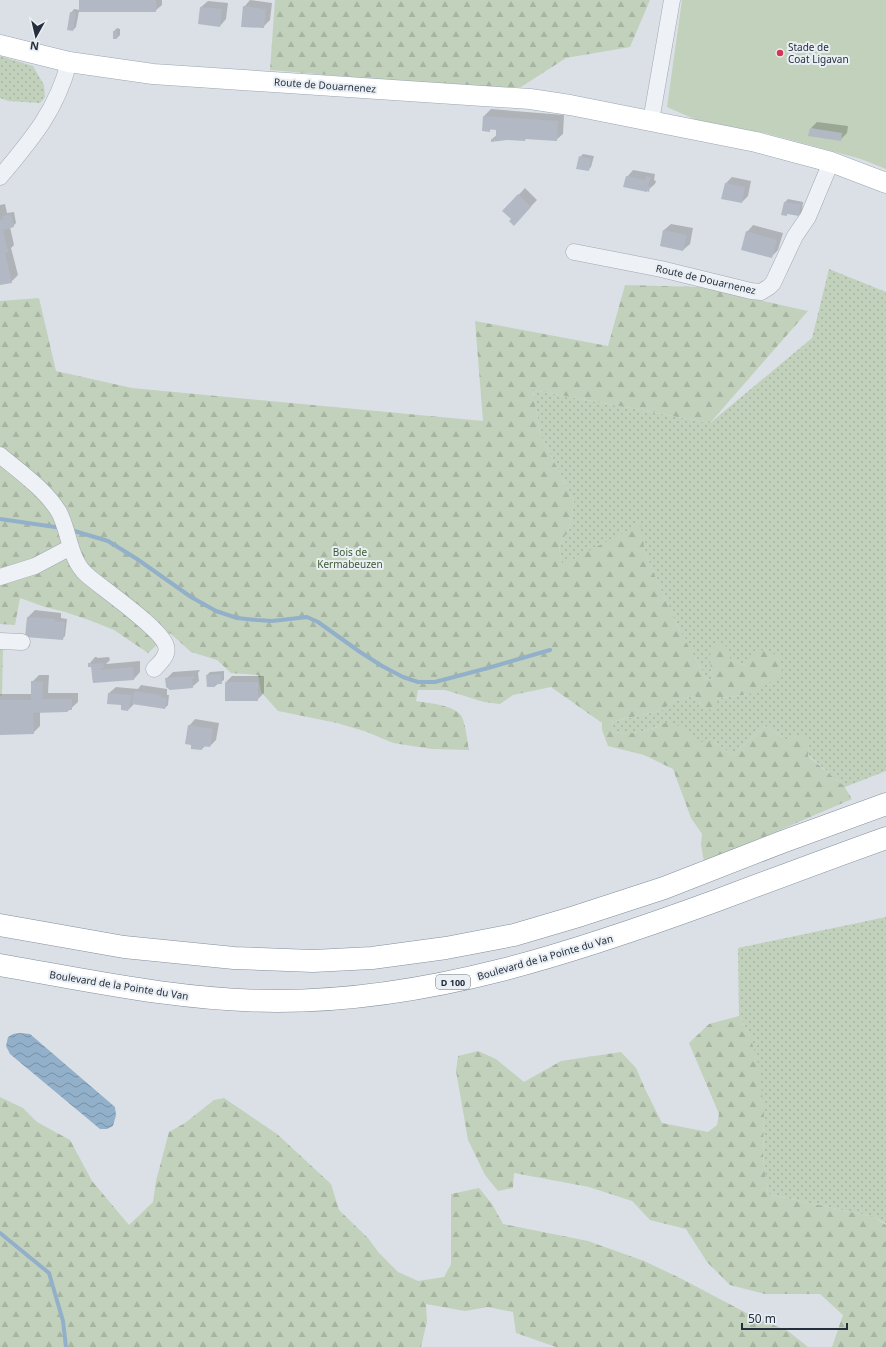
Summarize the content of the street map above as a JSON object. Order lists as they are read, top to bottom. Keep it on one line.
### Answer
{"streets":{"highway":["Boulevard de la Pointe du Van","D 100"],"main road":["Route de Douarnenez"]},"parks":["Bois de Kermabeuzen"],"places":["Stade de Coat Ligavan"],"scale_bar":"50 m","north":"bottom"}
